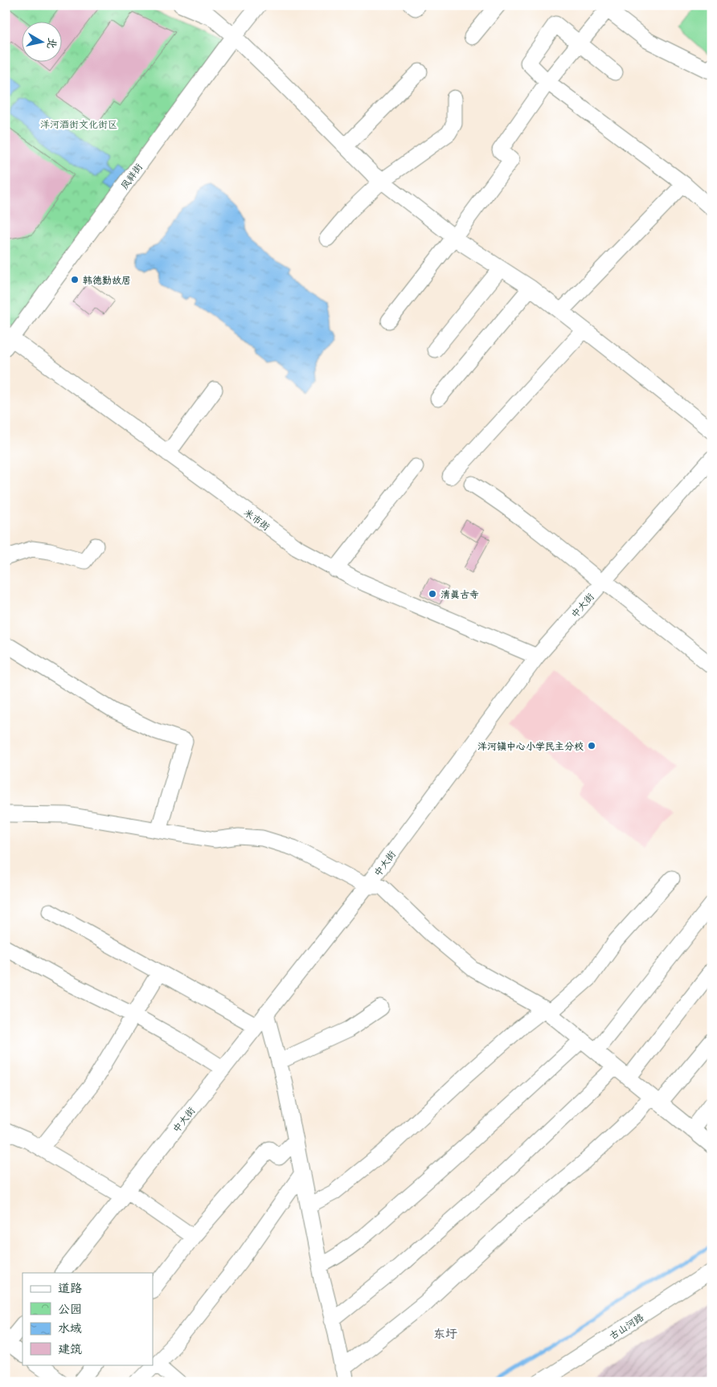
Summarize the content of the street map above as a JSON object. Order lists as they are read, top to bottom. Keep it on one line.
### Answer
{"streets":{"street":["凤祥街","米市街","中大街","古山河路"]},"crossings":[["凤祥街","米市街"],["米市街","中大街"]],"districts":["东圩"],"parks":["洋河酒街文化街区"],"places":["韩德勤故居","清真古寺","洋河镇中心小学民主分校"],"legend":["道路","公园","水域","建筑"],"north":"right"}
